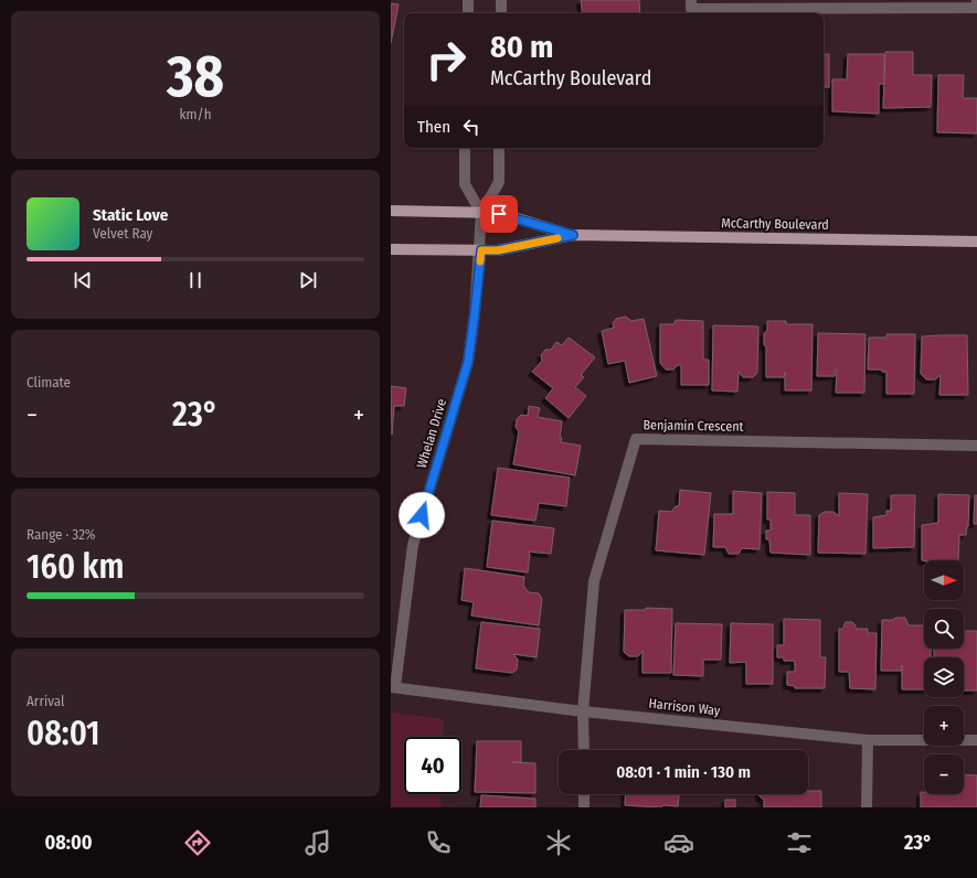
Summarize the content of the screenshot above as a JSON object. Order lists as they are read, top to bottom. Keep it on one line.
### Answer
{"streets":{"main road":["McCarthy Boulevard"],"street":["Benjamin Crescent","Whelan Drive","Harrison Way"]},"crossings":[["McCarthy Boulevard","Whelan Drive"],["Benjamin Crescent","Harrison Way"],["Whelan Drive","Harrison Way"]],"north":"right","page":{"tile":[["38","km/h"],"Climate",["Range · 32%","160 km"],["Arrival","08:01"]],"turn":["80 m","McCarthy Boulevard"],"then":"Then","song":["Static Love","Velvet Ray"],"heat":["−","23°","+"],"map_buttons":["+","−"],"limit":"40","trip":"08:01 · 1 min · 130 m","tabs":["08:00","23°"]}}
